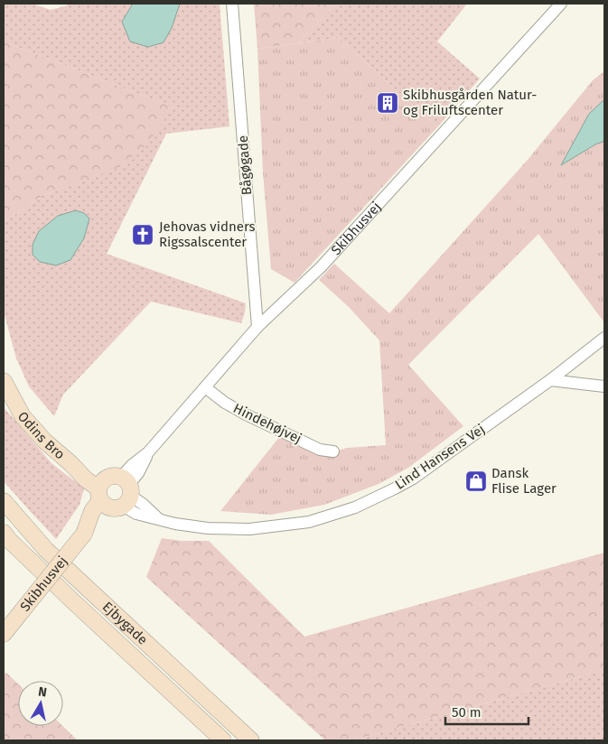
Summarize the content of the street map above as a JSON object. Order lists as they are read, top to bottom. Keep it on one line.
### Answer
{"streets":{"main road":["Skibhusvej","Odins Bro","Ejbygade"],"street":["Bågøgade","Hindehøjvej","Lind Hansens Vej"]},"crossings":[["Bågøgade","Skibhusvej"],["Skibhusvej","Hindehøjvej"],["Skibhusvej","Odins Bro"],["Skibhusvej","Lind Hansens Vej"],["Odins Bro","Lind Hansens Vej"]],"places":{"building":["Skibhusgården Natur- og Friluftscenter"],"church":["Jehovas vidners Rigssalscenter"],"shop":["Dansk Flise Lager"]},"scale_bar":"50 m","north":"top"}
